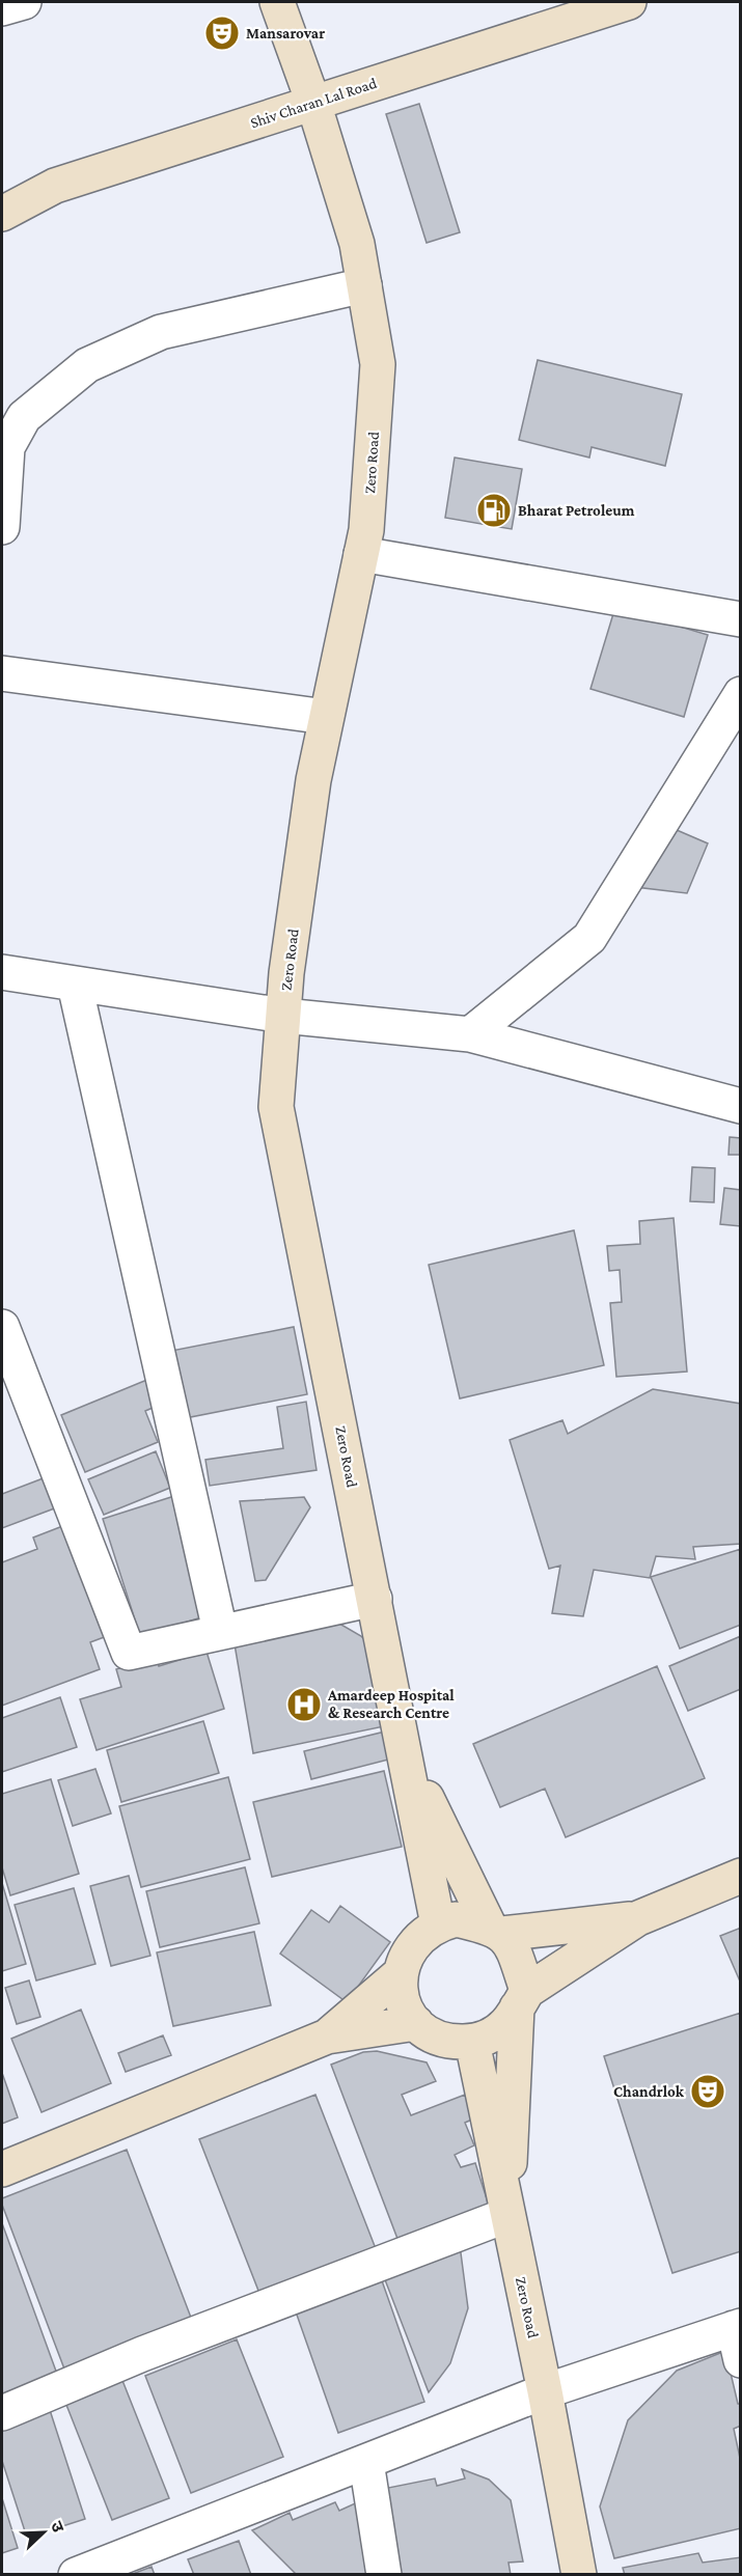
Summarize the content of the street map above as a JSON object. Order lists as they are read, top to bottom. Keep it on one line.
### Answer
{"streets":{"street":["Shiv Charan Lal Road","Zero Road"]},"crossings":[["Shiv Charan Lal Road","Zero Road"]],"places":{"theatre":["Mansarovar","Chandrlok"],"fuel station":["Bharat Petroleum"],"hospital":["Amardeep Hospital & Research Centre"]},"north":"top right"}
